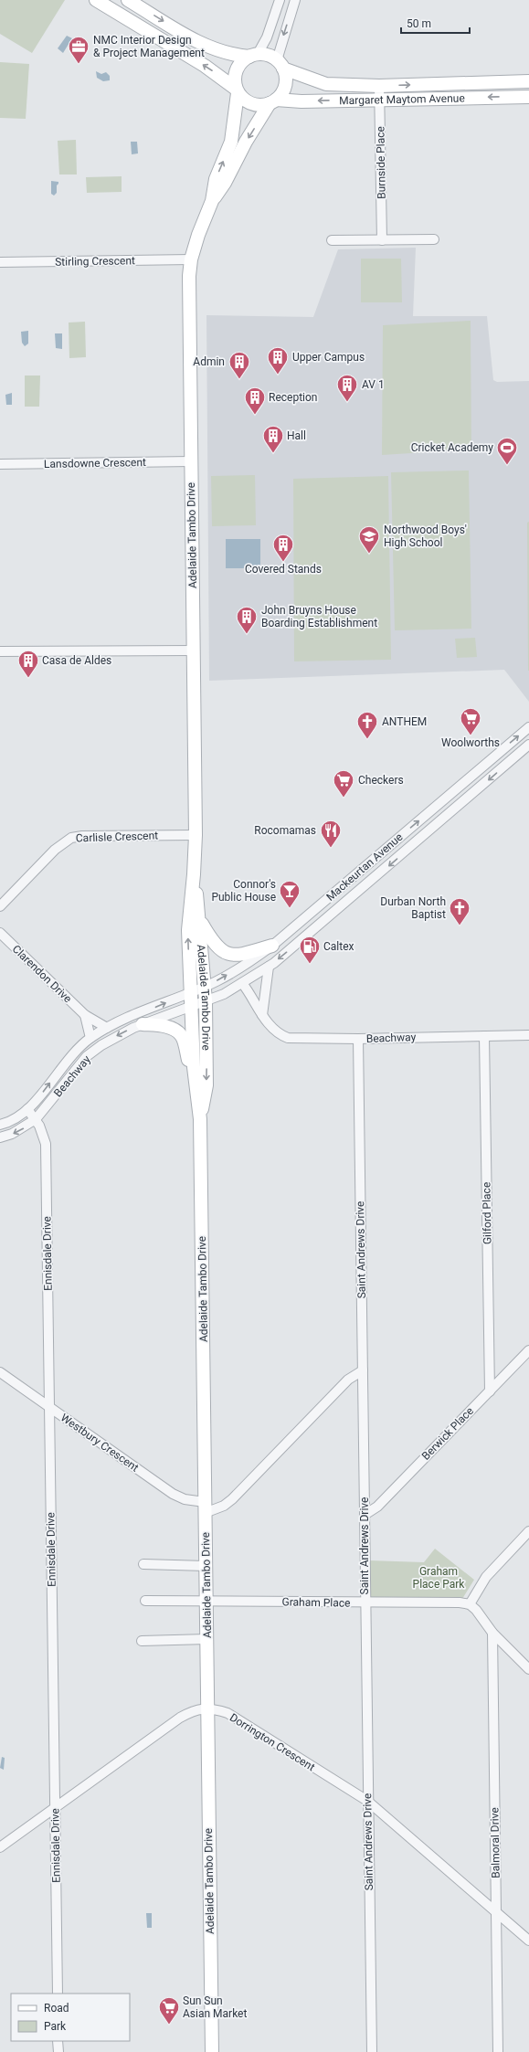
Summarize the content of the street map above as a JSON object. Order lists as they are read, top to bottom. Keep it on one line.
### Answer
{"streets":{"street":["Margaret Maytom Avenue","Burnside Place","Stirling Crescent","Lansdowne Crescent","Adelaide Tambo Drive","Carlisle Crescent","Mackeurtan Avenue","Clarendon Drive","Beachway","Gilford Place","Saint Andrews Drive","Ennisdale Drive","Berwick Place","Westbury Crescent","Graham Place","Dorrington Crescent","Balmoral Drive"]},"crossings":[["Margaret Maytom Avenue","Burnside Place"],["Margaret Maytom Avenue","Adelaide Tambo Drive"],["Stirling Crescent","Adelaide Tambo Drive"],["Lansdowne Crescent","Adelaide Tambo Drive"],["Adelaide Tambo Drive","Carlisle Crescent"],["Adelaide Tambo Drive","Mackeurtan Avenue"],["Adelaide Tambo Drive","Beachway"],["Adelaide Tambo Drive","Westbury Crescent"],["Adelaide Tambo Drive","Graham Place"],["Adelaide Tambo Drive","Dorrington Crescent"],["Mackeurtan Avenue","Beachway"],["Clarendon Drive","Beachway"],["Beachway","Gilford Place"],["Beachway","Saint Andrews Drive"],["Beachway","Ennisdale Drive"],["Gilford Place","Berwick Place"],["Saint Andrews Drive","Berwick Place"],["Saint Andrews Drive","Graham Place"],["Saint Andrews Drive","Dorrington Crescent"],["Ennisdale Drive","Westbury Crescent"],["Ennisdale Drive","Dorrington Crescent"],["Dorrington Crescent","Balmoral Drive"]],"parks":["Graham Place Park"],"places":{"office":["NMC Interior Design & Project Management"],"building":["Upper Campus","Admin","AV 1","Reception","Hall","Covered Stands","John Bruyns House Boarding Establishment","Casa de Aldes"],"sports":["Cricket Academy"],"school or university":["Northwood Boys' High School"],"supermarket":["Woolworths","Checkers","Sun Sun Asian Market"],"church":["ANTHEM","Durban North Baptist"],"restaurant":["Rocomamas"],"bar":["Connor's Public House"],"fuel station":["Caltex"]},"legend":["Road","Park"],"scale_bar":"50 m"}
